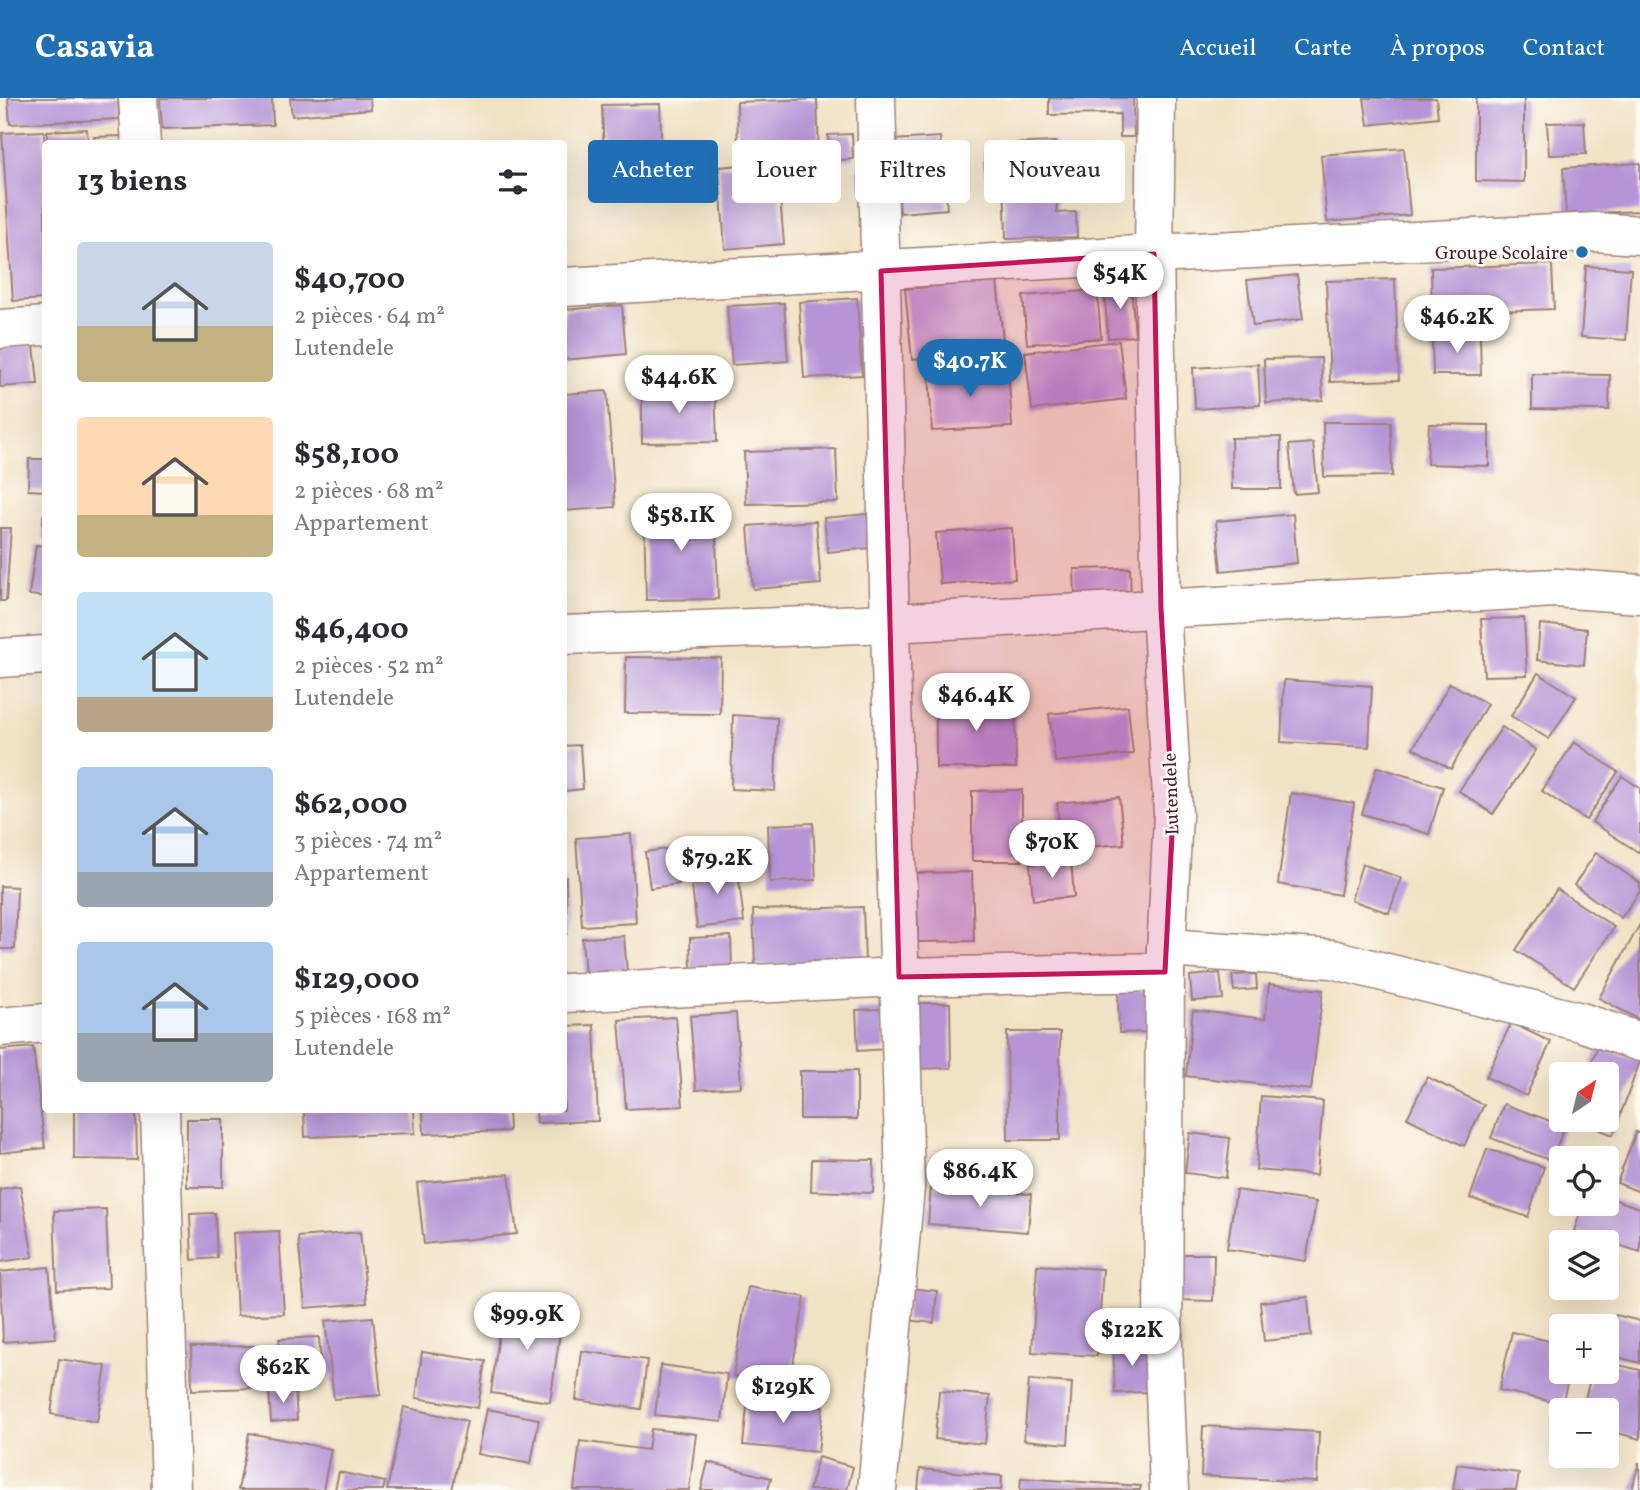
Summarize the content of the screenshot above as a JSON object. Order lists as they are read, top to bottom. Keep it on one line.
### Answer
{"streets":{"street":["Lutendele"]},"places":["Groupe Scolaire"],"north":"top right","page":{"header":"Casavia","nav":["Accueil","Carte","À propos","Contact"],"chip":["Acheter","Louer","Filtres","Nouveau"],"heading":"13 biens","list":[{"name":"$40,700","note":"2 pièces · 64 m² · Lutendele"},{"name":"$58,100","note":"2 pièces · 68 m² · Appartement"},{"name":"$46,400","note":"2 pièces · 52 m² · Lutendele"},{"name":"$62,000","note":"3 pièces · 74 m² · Appartement"},{"name":"$129,000","note":"5 pièces · 168 m² · Lutendele"}],"price":["$54K","$46.2K","$40.7K","$44.6K","$58.1K","$46.4K","$70K","$79.2K","$86.4K","$99.9K","$122K","$62K","$129K"],"map_buttons":["+","−"]}}
